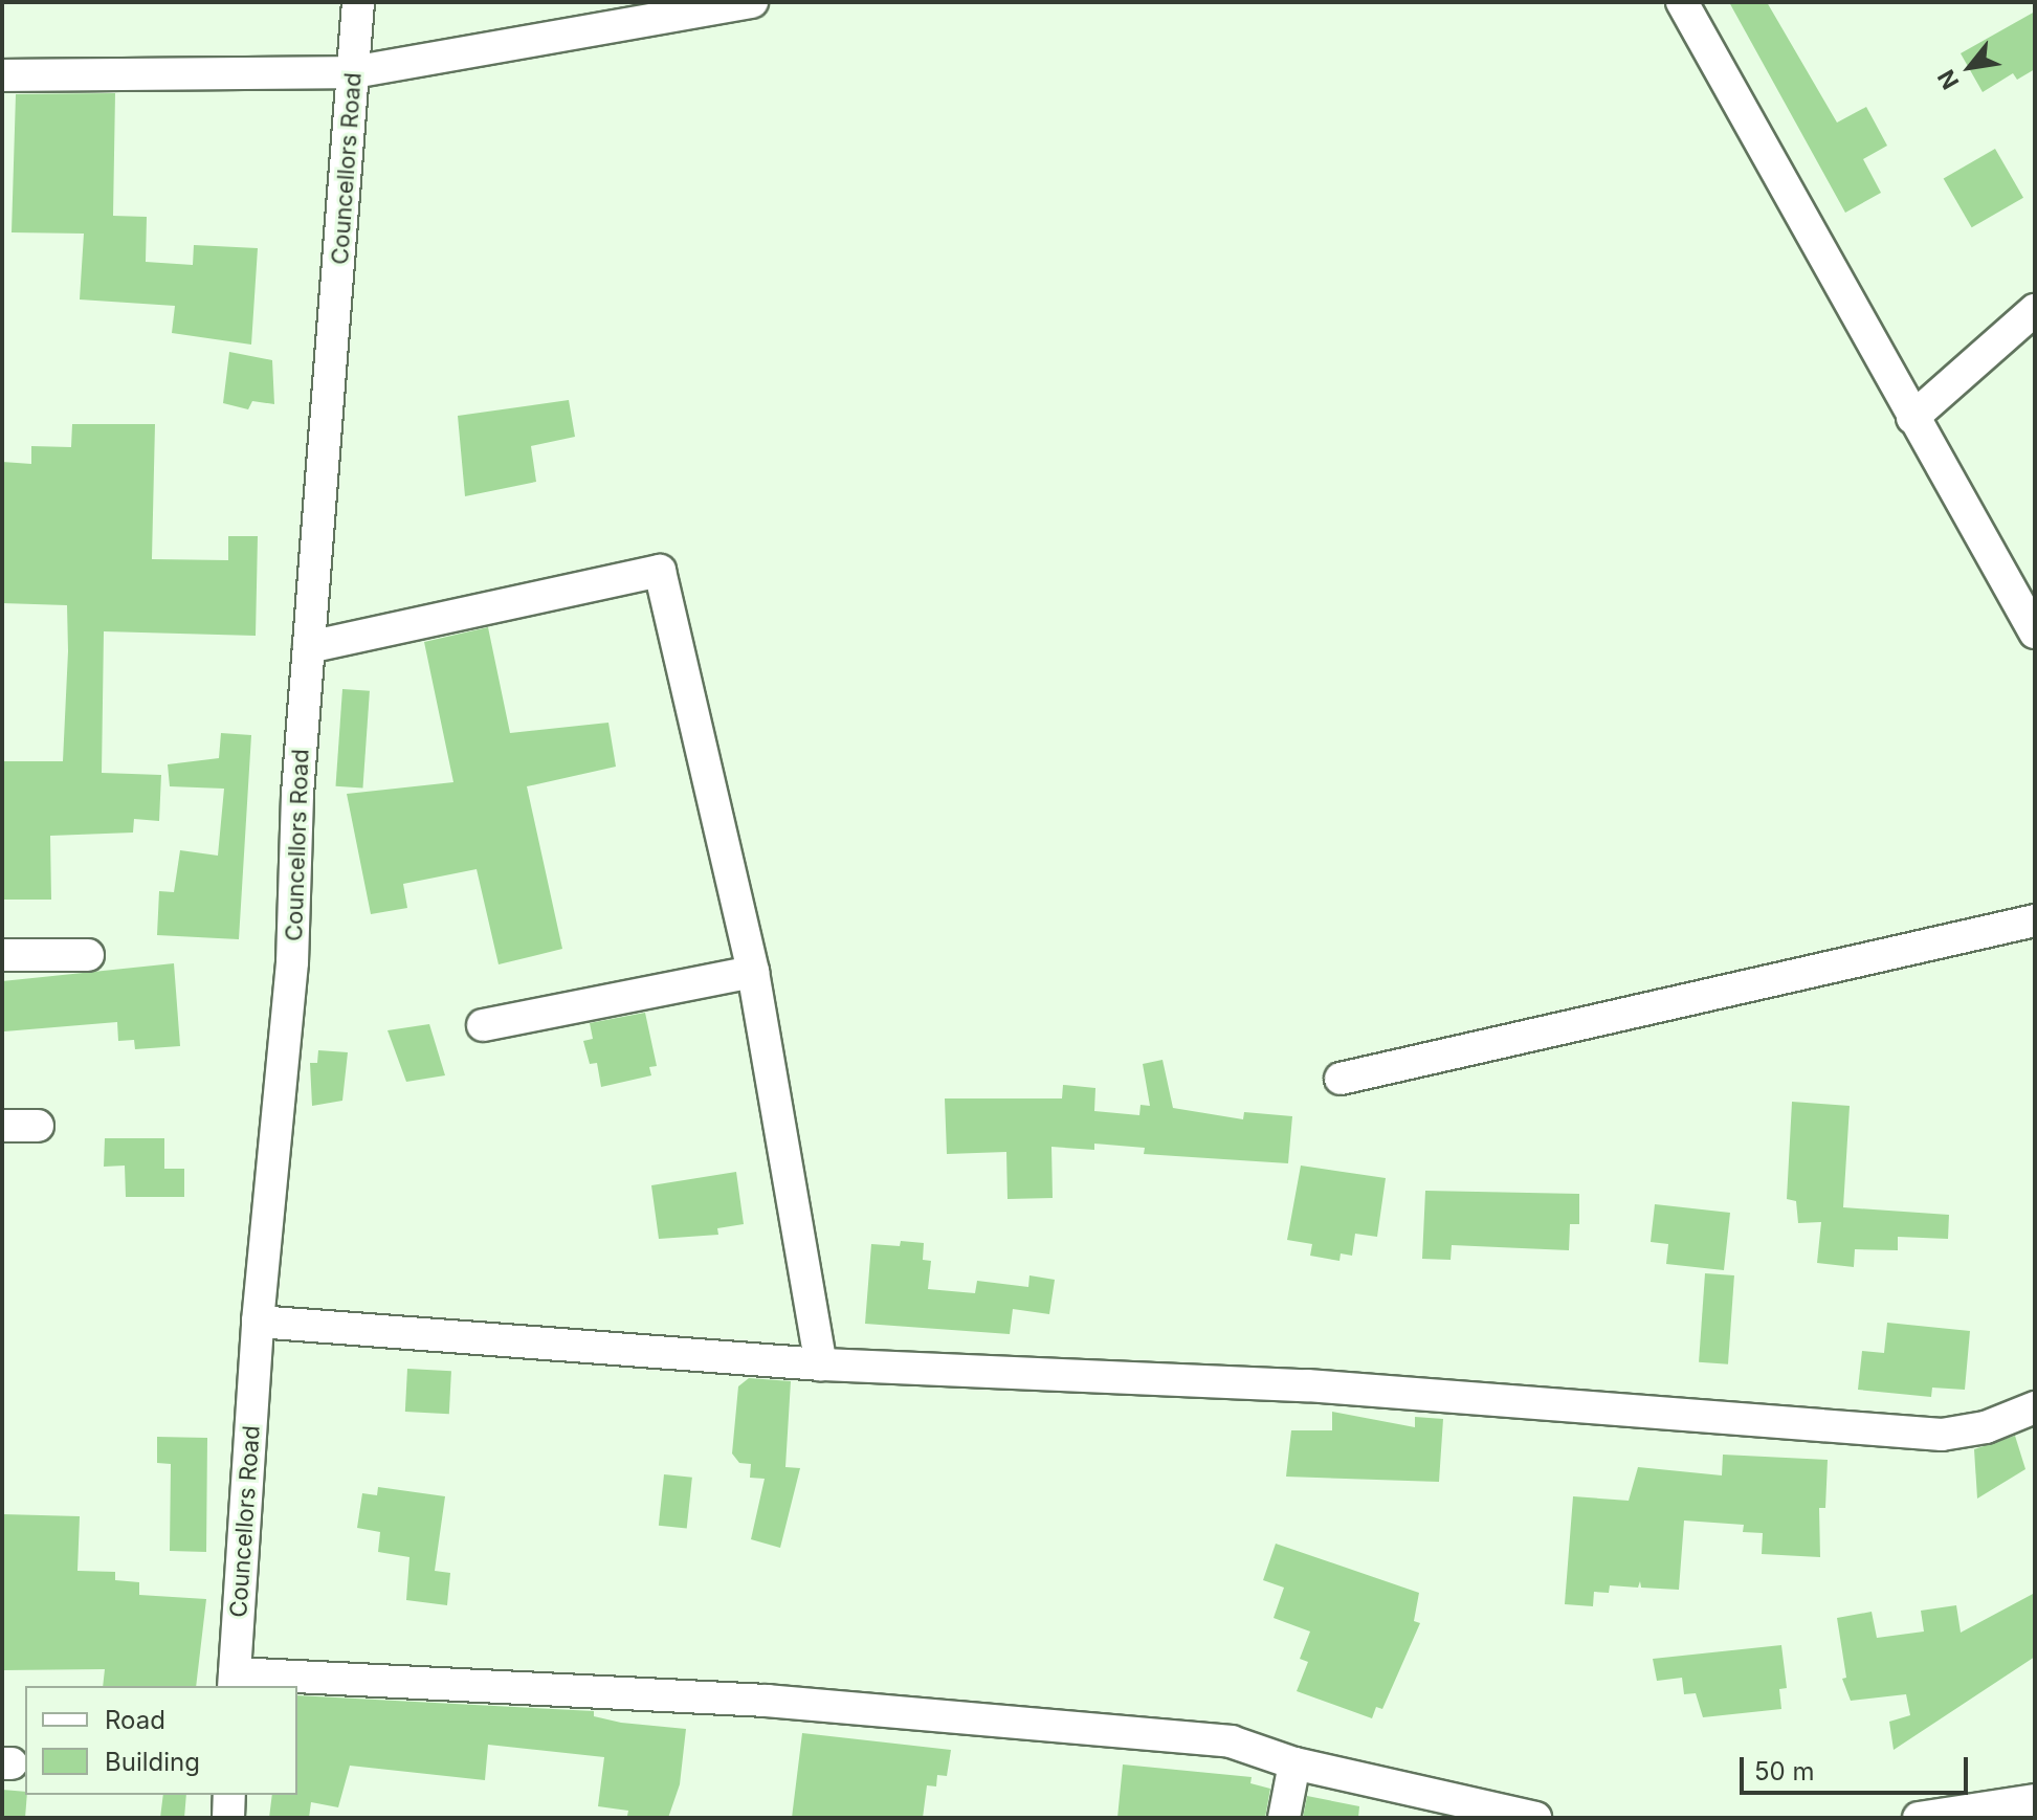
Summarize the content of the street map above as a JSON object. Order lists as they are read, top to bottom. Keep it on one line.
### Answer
{"streets":{"street":["Councellors Road"]},"legend":["Road","Building"],"scale_bar":"50 m","north":"bottom left"}
